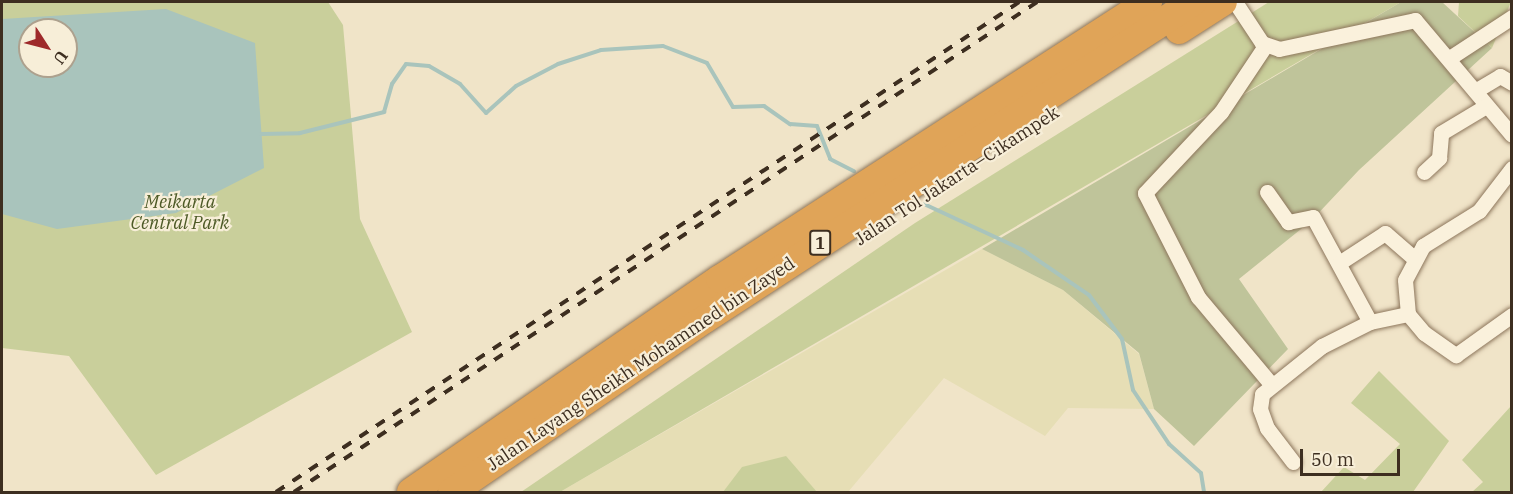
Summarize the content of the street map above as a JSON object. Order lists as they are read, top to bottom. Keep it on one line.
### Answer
{"streets":{"highway":["Jalan Tol Jakarta–Cikampek","1","Jalan Layang Sheikh Mohammed bin Zayed"]},"parks":["Meikarta Central Park"],"scale_bar":"50 m","north":"bottom right"}
